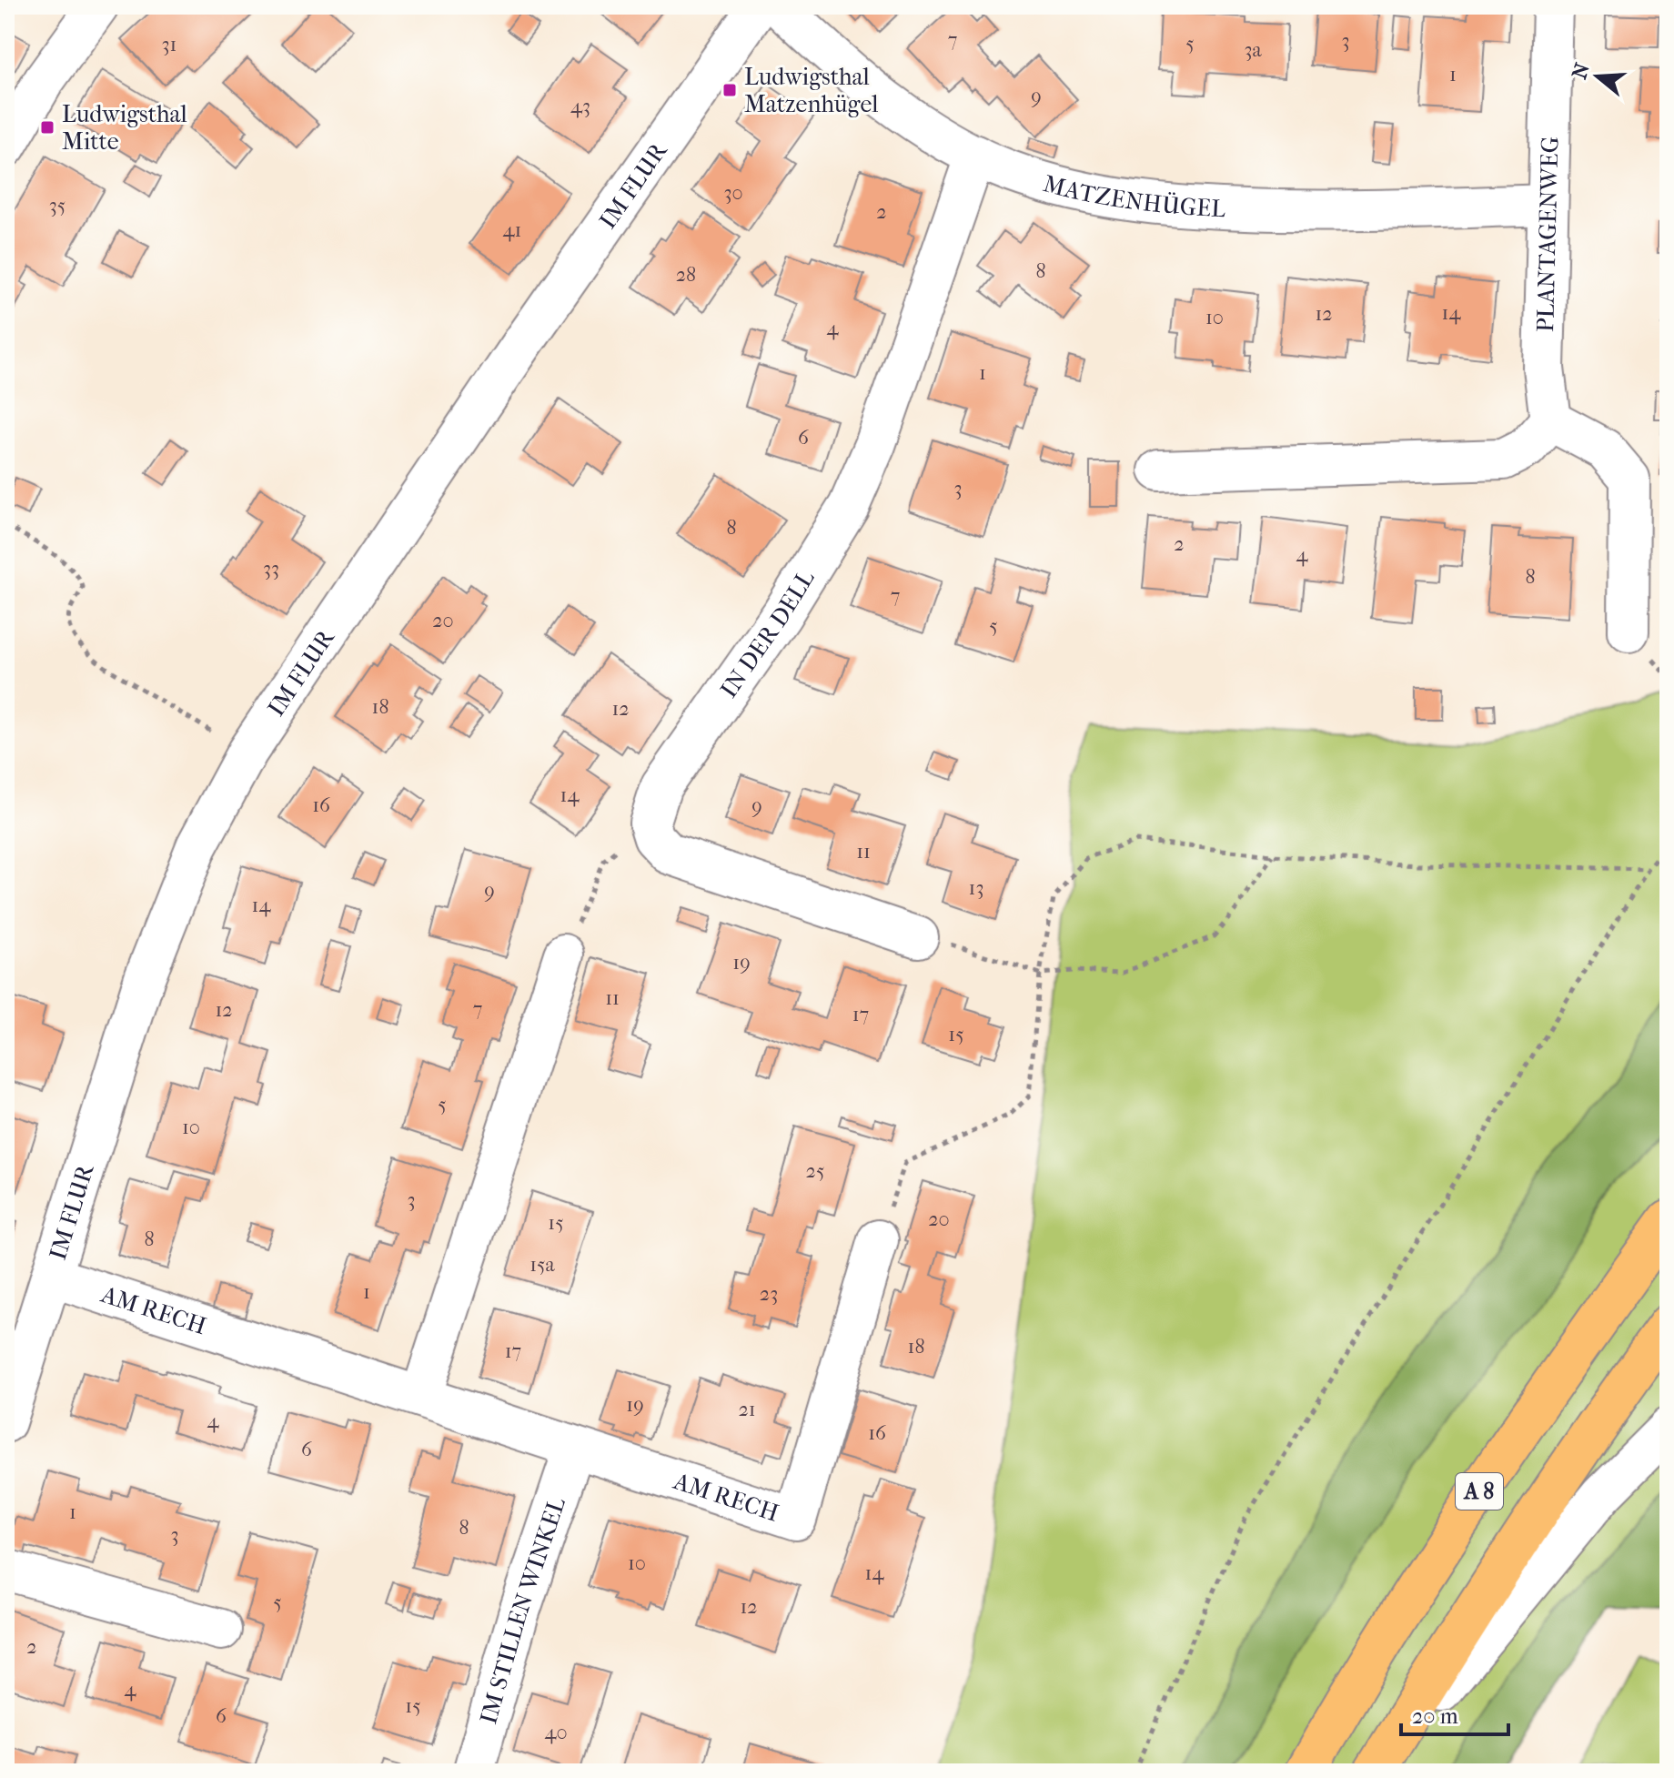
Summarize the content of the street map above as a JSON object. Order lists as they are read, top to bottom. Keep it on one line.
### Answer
{"streets":{"highway":["A 8"],"street":["IM FLUR","MATZENHÜGEL","PLANTAGENWEG","IN DER DELL","AM RECH","IM STILLEN WINKEL"]},"crossings":[["IM FLUR","AM RECH"],["MATZENHÜGEL","PLANTAGENWEG"],["MATZENHÜGEL","IN DER DELL"],["AM RECH","IM STILLEN WINKEL"]],"places":{"transit":["Ludwigsthal Matzenhügel","Ludwigsthal Mitte"]},"house_numbers":["7","3","5","31","3a","1","9","43","30","35","2","41","8","28","14","12","10","4","1","6","3","8","2","4","33","8","7","20","5","18","12","14","16","9","11","13","9","14","19","11","7","12","17","15","5","10","25","3","20","15","8","15a","1","23","18","17","19","21","4","16","6","1","8","3","10","14","5","12","2","4","15","6","40"],"scale_bar":"20 m","north":"left"}
